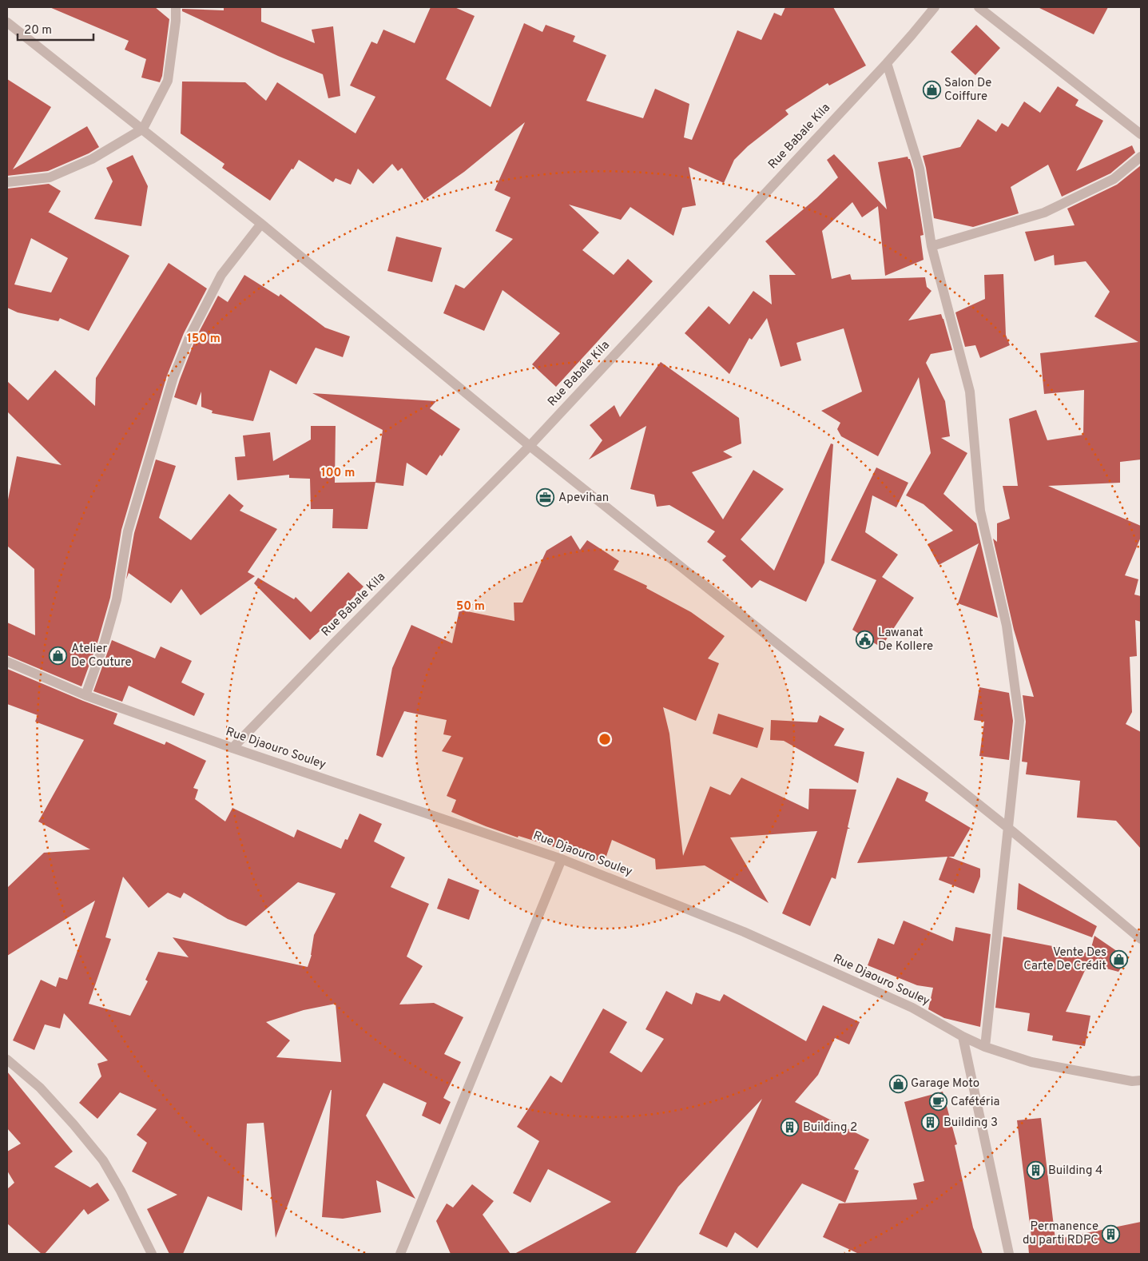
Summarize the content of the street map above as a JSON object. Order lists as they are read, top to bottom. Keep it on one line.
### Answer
{"streets":{"street":["Rue Babale Kila","Rue Djaouro Souley"]},"crossings":[["Rue Babale Kila","Rue Djaouro Souley"]],"places":{"shop":["Salon De Coiffure","Atelier De Couture","Vente Des Carte De Crédit","Garage Moto"],"office":["Apevihan"],"public building":["Lawanat De Kollere"],"cafe":["Cafétéria"],"building":["Building 3","Building 2","Building 4","Permanence du parti RDPC"]},"scale_bar":"20 m","rings":["150 m","100 m","50 m"]}
